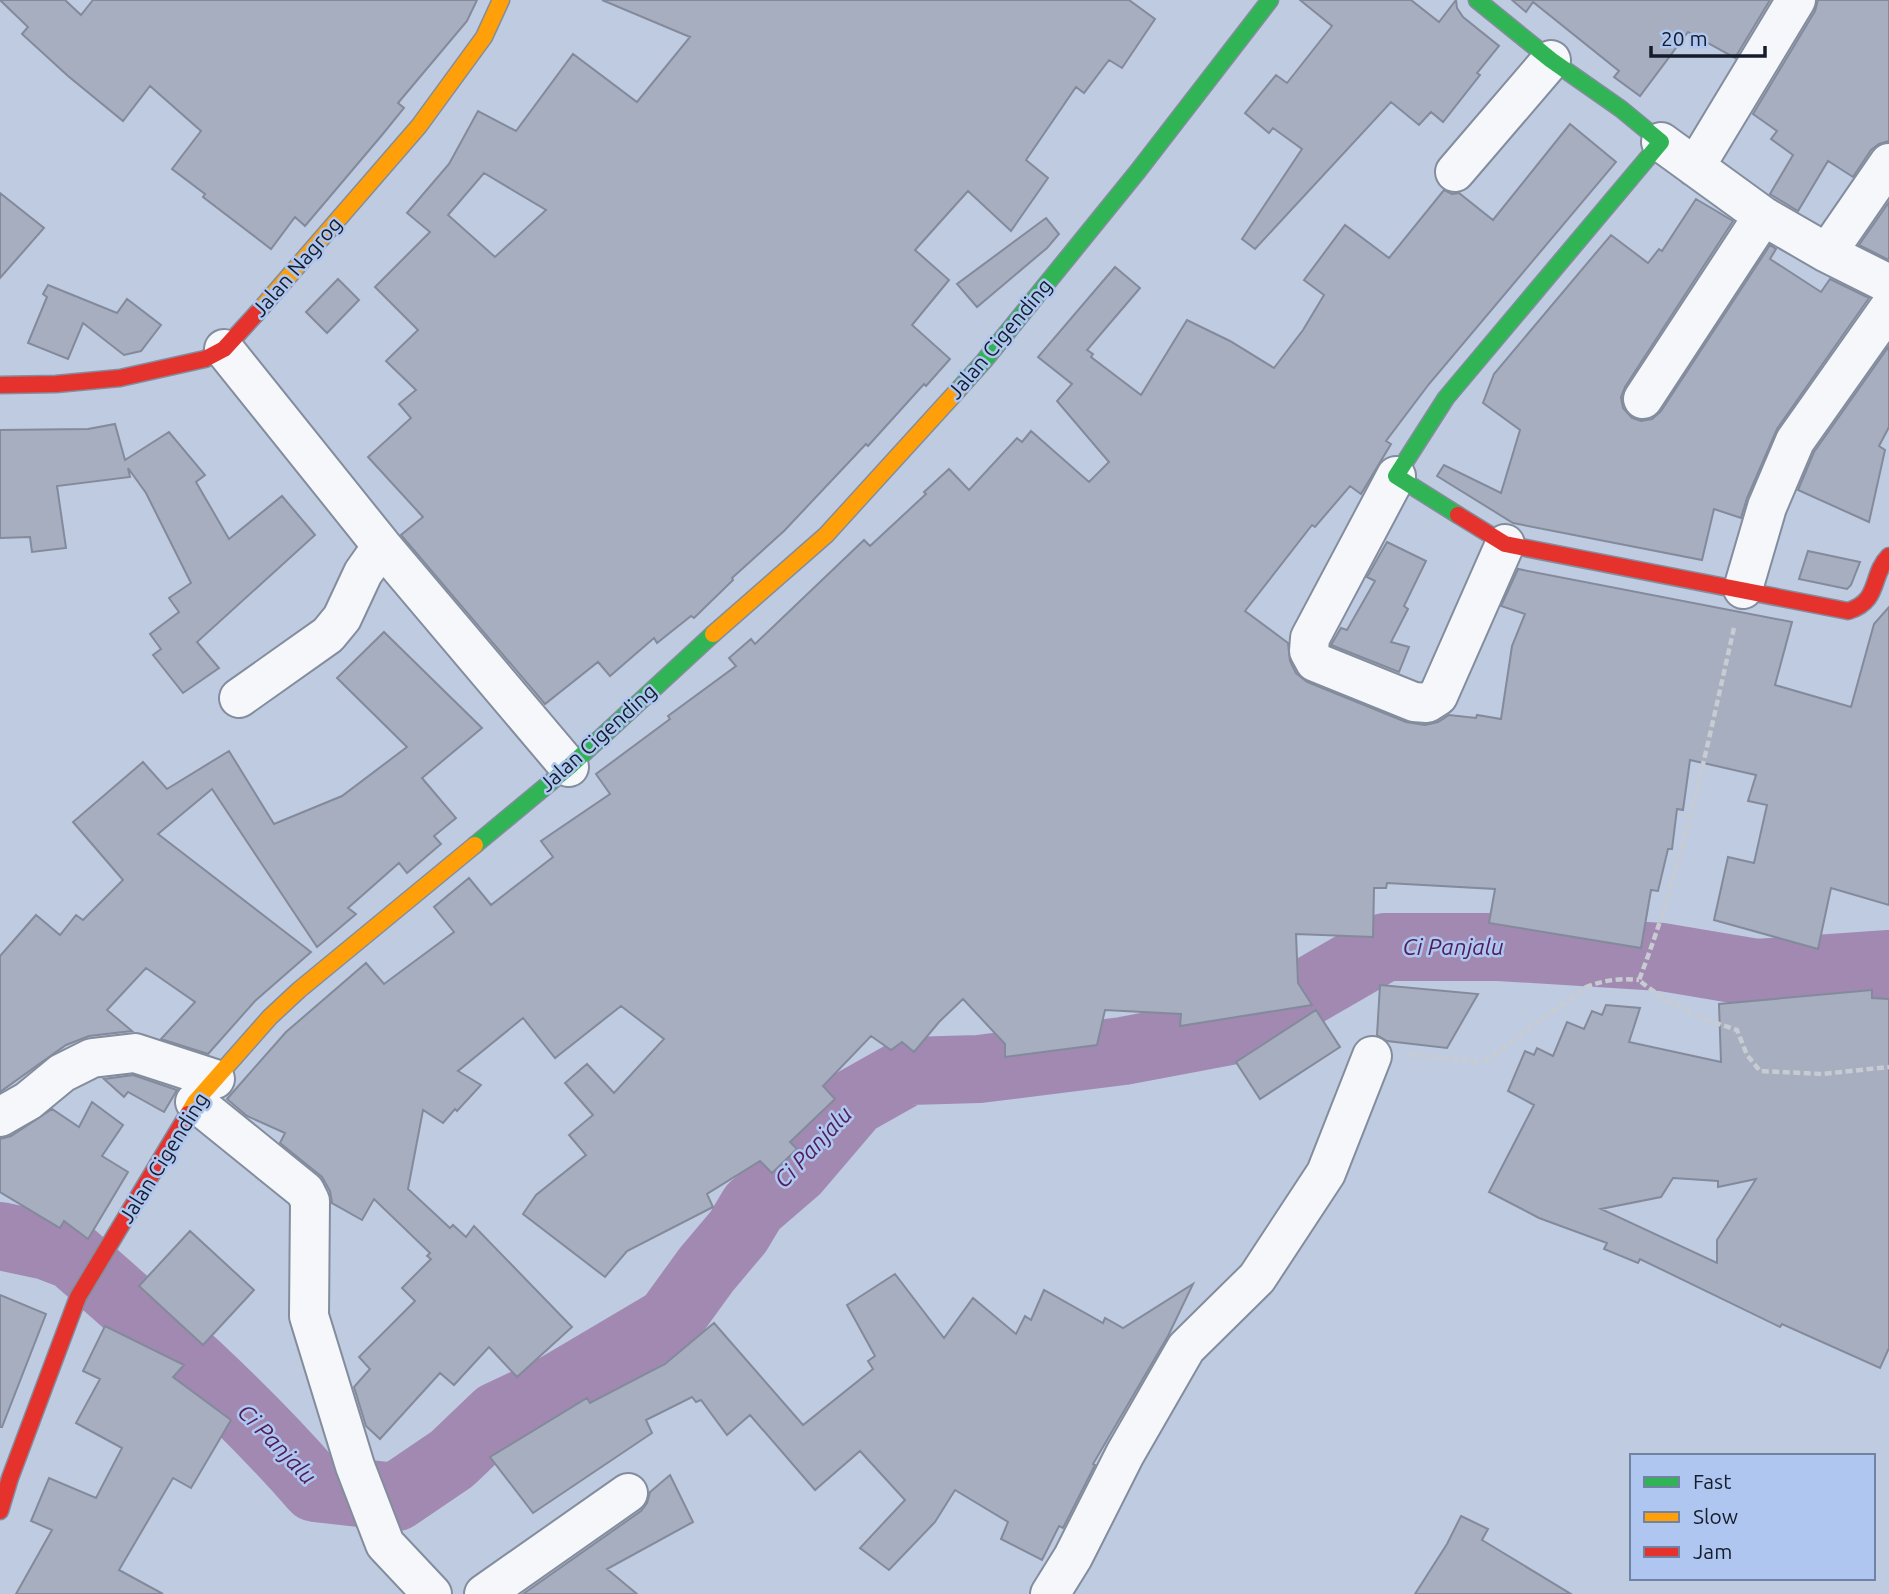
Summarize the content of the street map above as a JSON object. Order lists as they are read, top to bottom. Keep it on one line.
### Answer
{"streets":{"street":["Jalan Nagrog","Jalan Cigending"]},"water":["Ci Panjalu"],"legend":["Fast","Slow","Jam"],"scale_bar":"20 m"}
